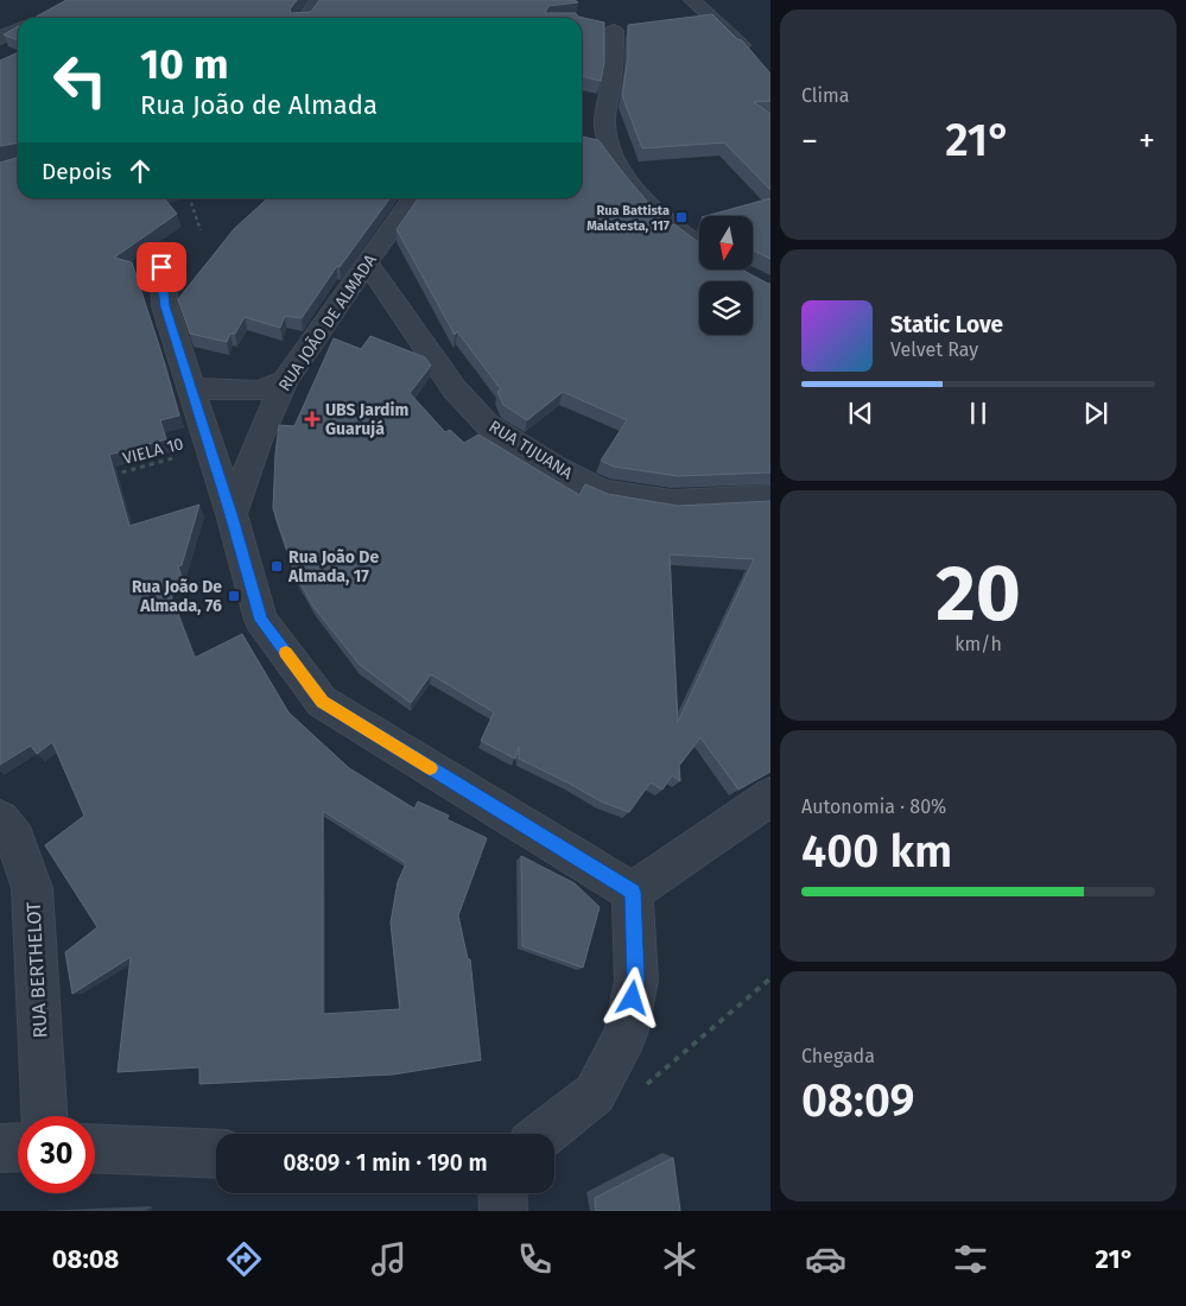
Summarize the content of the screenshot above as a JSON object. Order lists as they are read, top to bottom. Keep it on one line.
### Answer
{"streets":{"street":["RUA JOÃO DE ALMADA","RUA TIJUANA","RUA BERTHELOT"],"path":["VIELA 10"]},"crossings":[["RUA JOÃO DE ALMADA","RUA TIJUANA"]],"places":{"transit":["Rua Battista Malatesta, 117","Rua João De Almada, 17","Rua João De Almada, 76"],"health":["UBS Jardim Guarujá"]},"north":"bottom","page":{"tile":["Clima",["20","km/h"],["Autonomia · 80%","400 km"],["Chegada","08:09"]],"turn":["10 m","Rua João de Almada"],"heat":["−","21°","+"],"then":"Depois","song":["Static Love","Velvet Ray"],"limit":"30","trip":"08:09 · 1 min · 190 m","tabs":["08:08","21°"]}}
